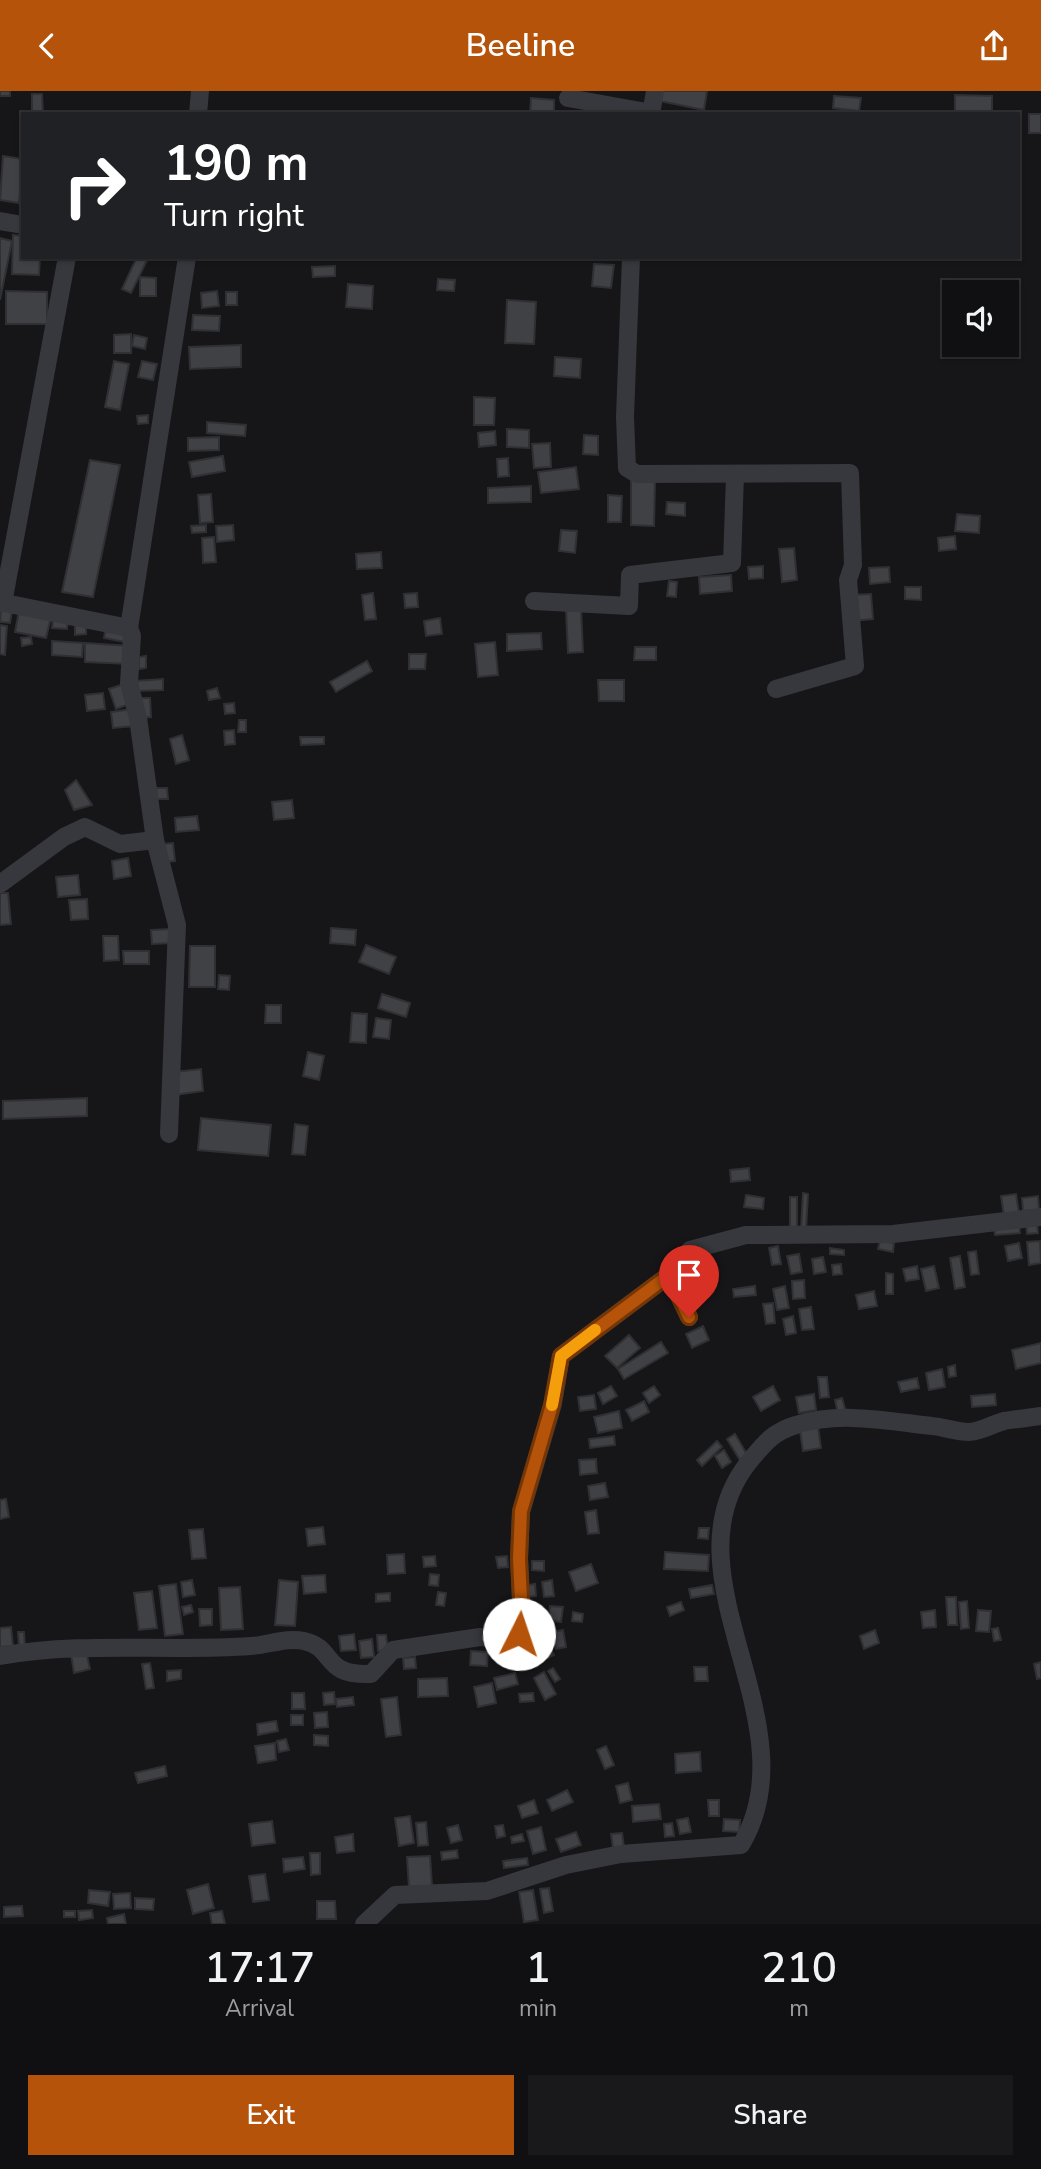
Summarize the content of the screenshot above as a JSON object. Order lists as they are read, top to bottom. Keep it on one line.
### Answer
{"page":{"header":"Beeline","turn":["190 m","Turn right"],"eta":["17:17","Arrival","1","min","210","m"],"buttons":["Exit","Share"]}}
